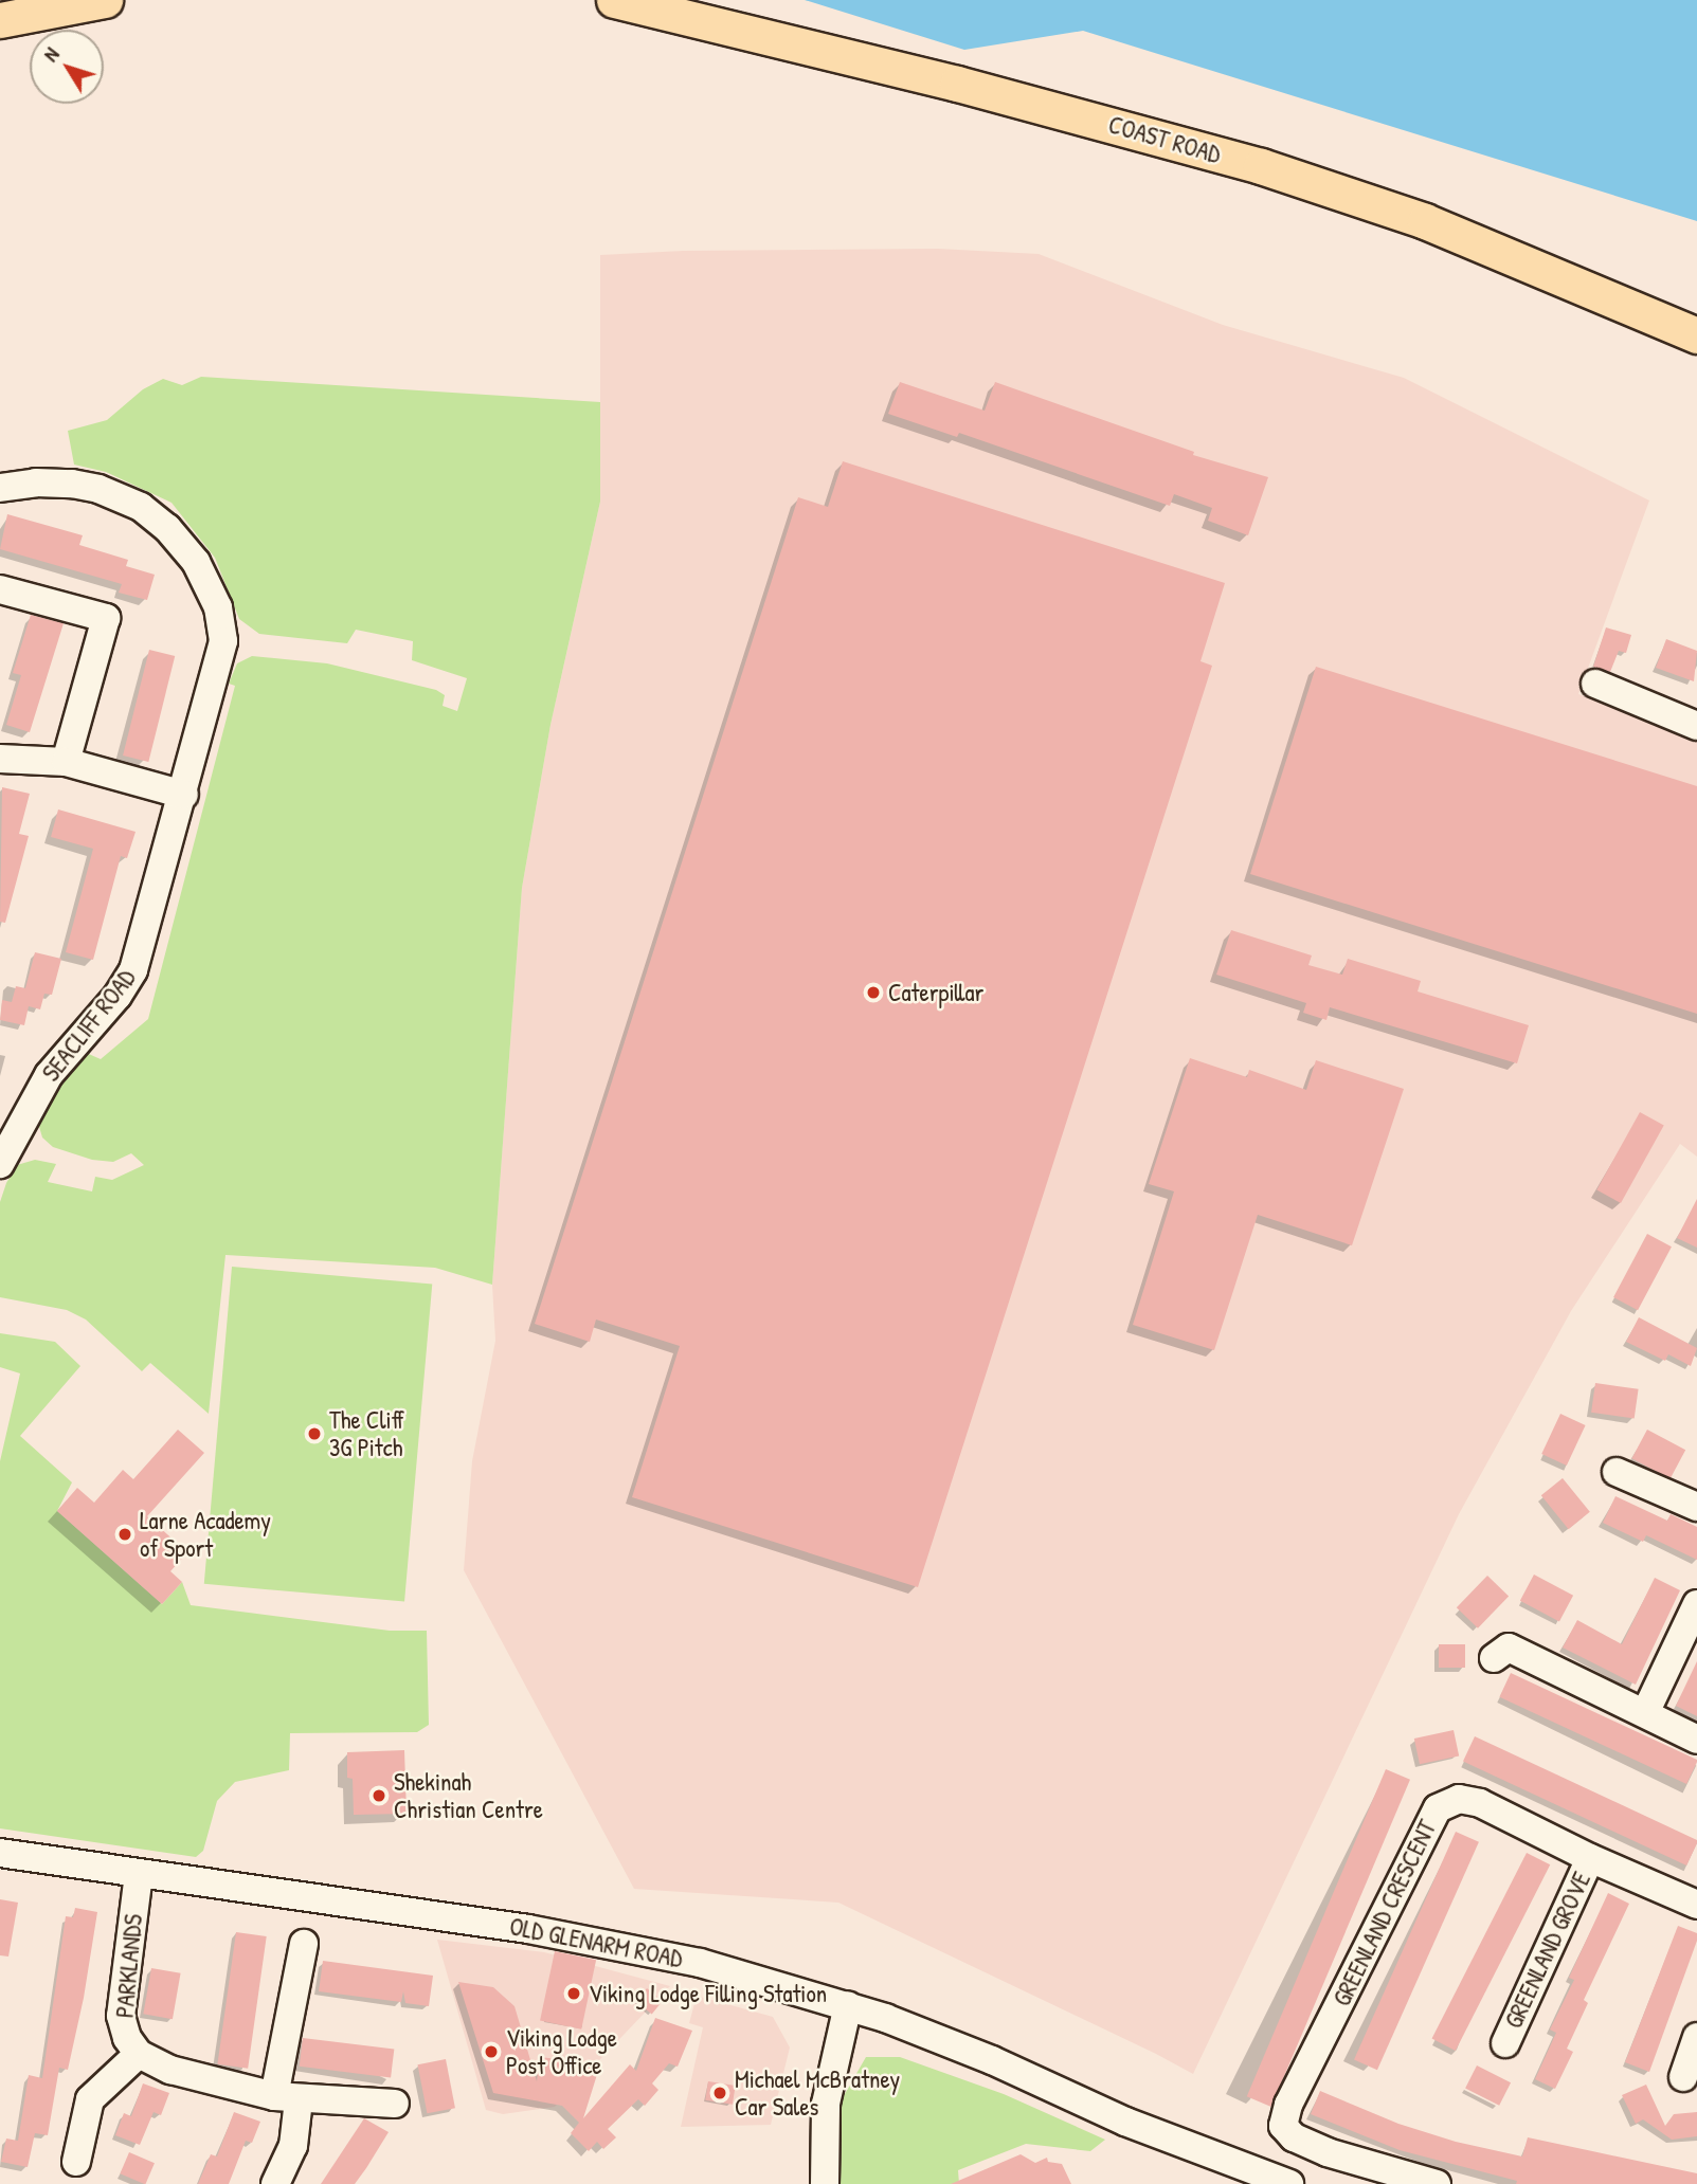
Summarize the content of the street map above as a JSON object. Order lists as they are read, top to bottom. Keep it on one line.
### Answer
{"streets":{"main road":["COAST ROAD"],"street":["SEACLIFF ROAD","GREENLAND CRESCENT","OLD GLENARM ROAD","GREENLAND GROVE","PARKLANDS"]},"crossings":[["GREENLAND CRESCENT","GREENLAND GROVE"],["OLD GLENARM ROAD","PARKLANDS"]],"places":["Caterpillar","The Cliff 3G Pitch","Larne Academy of Sport","Shekinah Christian Centre","Viking Lodge Filling Station","Viking Lodge Post Office","Michael McBratney Car Sales"],"north":"top left"}
